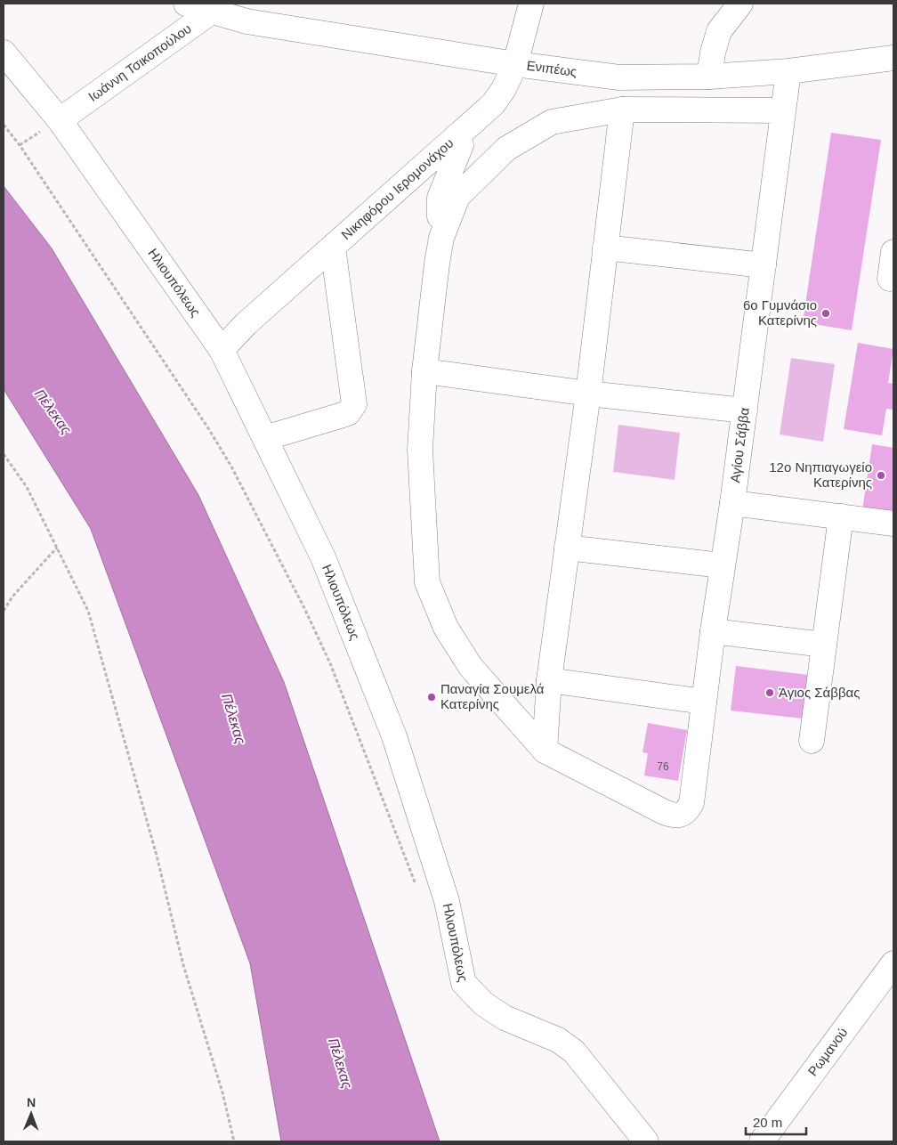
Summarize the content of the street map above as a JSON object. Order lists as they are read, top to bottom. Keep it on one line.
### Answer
{"streets":{"street":["Ιωάννη Τσικοπούλου","Ενιπέως","Νικηφόρου Ιερομονάχου","Ηλιουπόλεως","Αγίου Σάββα","Ρωμανού"]},"crossings":[["Ιωάννη Τσικοπούλου","Ενιπέως"],["Ιωάννη Τσικοπούλου","Ηλιουπόλεως"],["Ενιπέως","Νικηφόρου Ιερομονάχου"],["Ενιπέως","Αγίου Σάββα"],["Νικηφόρου Ιερομονάχου","Ηλιουπόλεως"]],"water":["Πέλεκας"],"places":["6ο Γυμνάσιο Κατερίνης","12ο Νηπιαγωγείο Κατερίνης","Άγιος Σάββας","Παναγία Σουμελά Κατερίνης"],"house_numbers":["76"],"scale_bar":"20 m","north":"top"}
